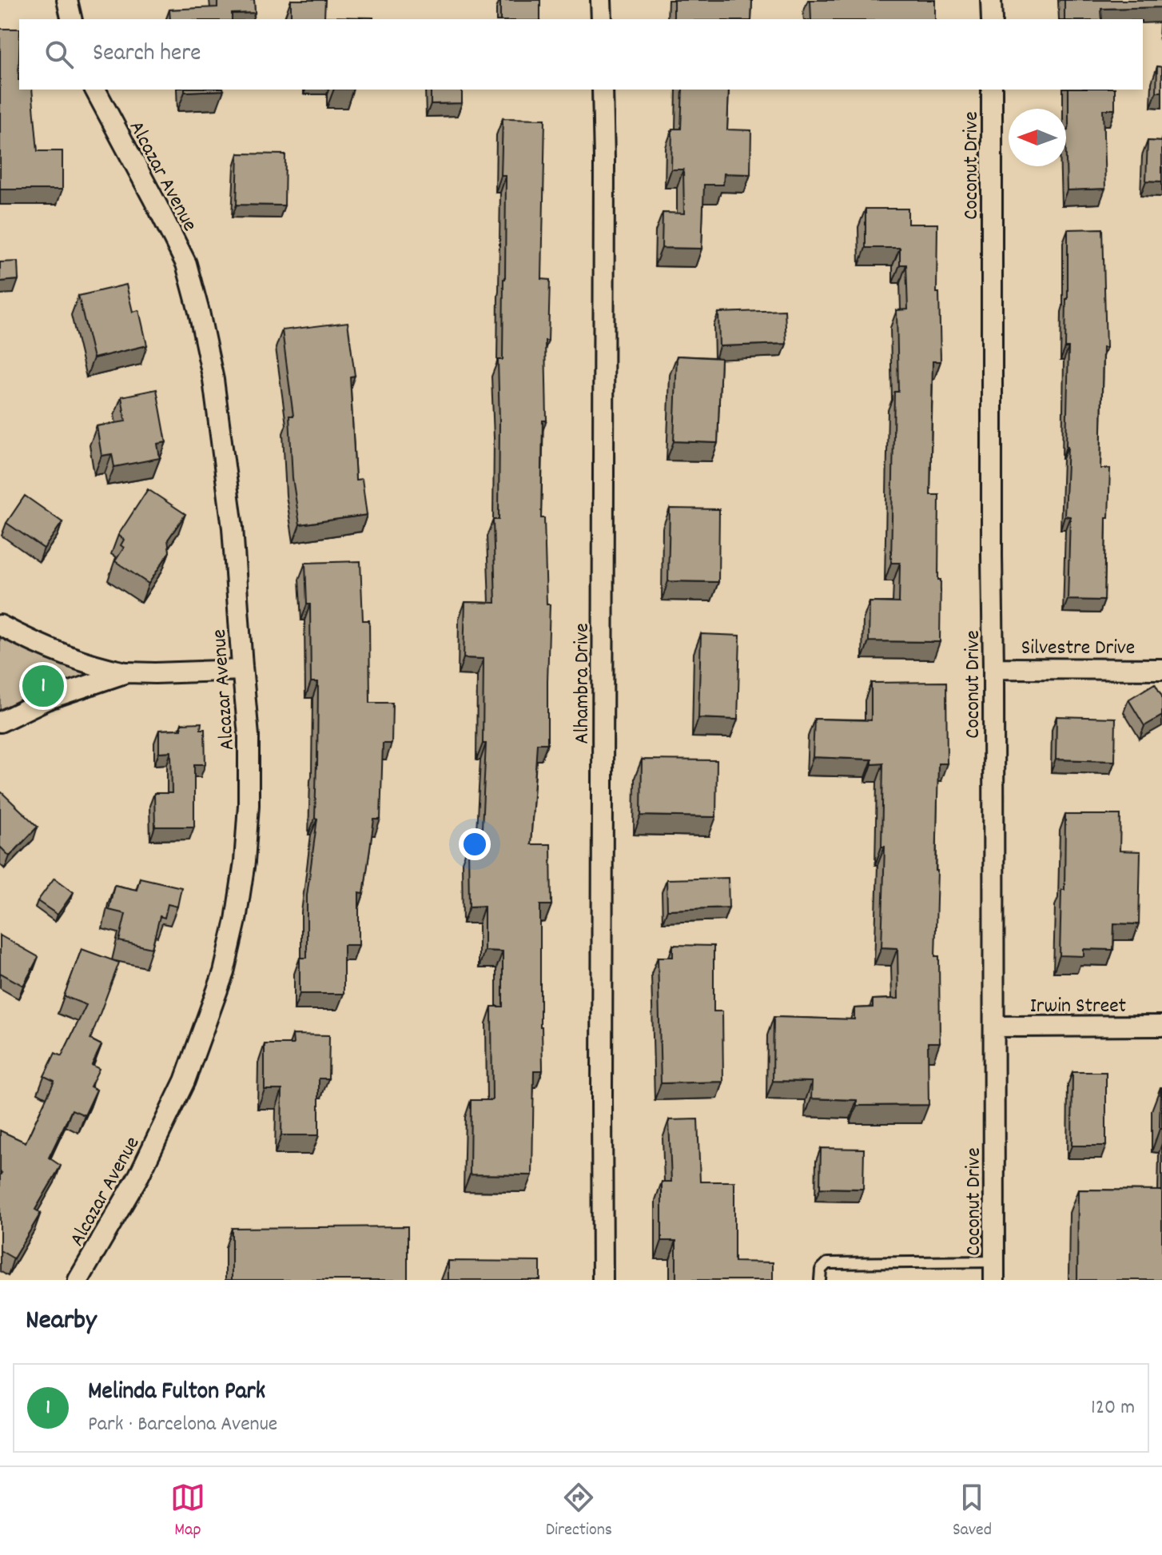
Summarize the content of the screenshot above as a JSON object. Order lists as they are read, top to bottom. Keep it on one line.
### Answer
{"streets":{"street":["Coconut Drive","Alcazar Avenue","Silvestre Drive","Alhambra Drive","Irwin Street"]},"crossings":[["Coconut Drive","Silvestre Drive"],["Coconut Drive","Irwin Street"]],"north":"left","page":{"search":"Search here","pins":"1","heading":"Nearby","list":[{"mark":"1","name":"Melinda Fulton Park","note":"Park · Barcelona Avenue","value":"120 m"}],"nav":["Map","Directions","Saved"]}}
